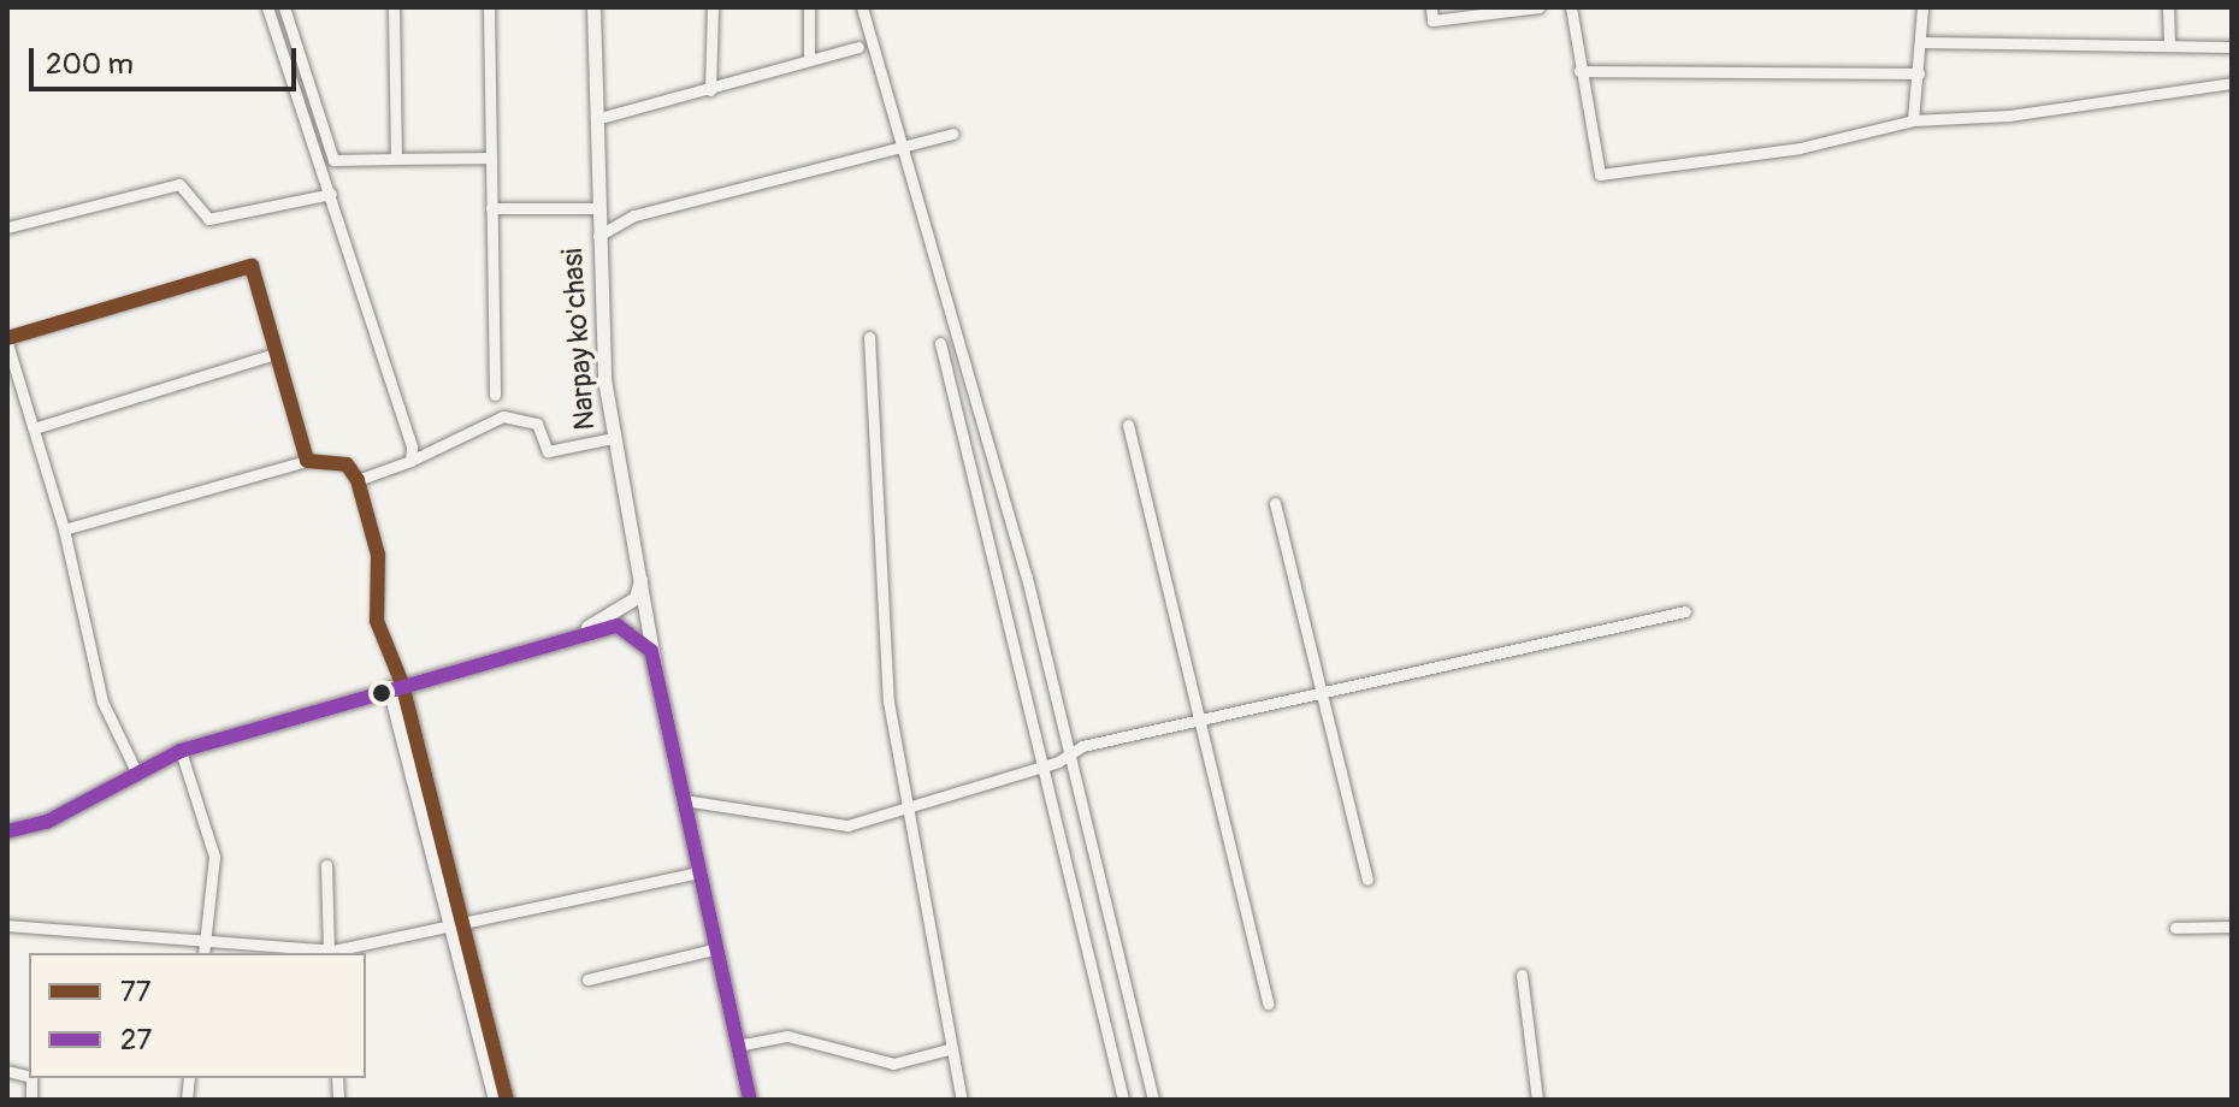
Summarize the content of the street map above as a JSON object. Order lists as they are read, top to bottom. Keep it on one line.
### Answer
{"streets":{"street":["Narpay ko'chasi"]},"lines":["transit line 77","transit line 27"],"legend":["77","27"],"scale_bar":"200 m"}
